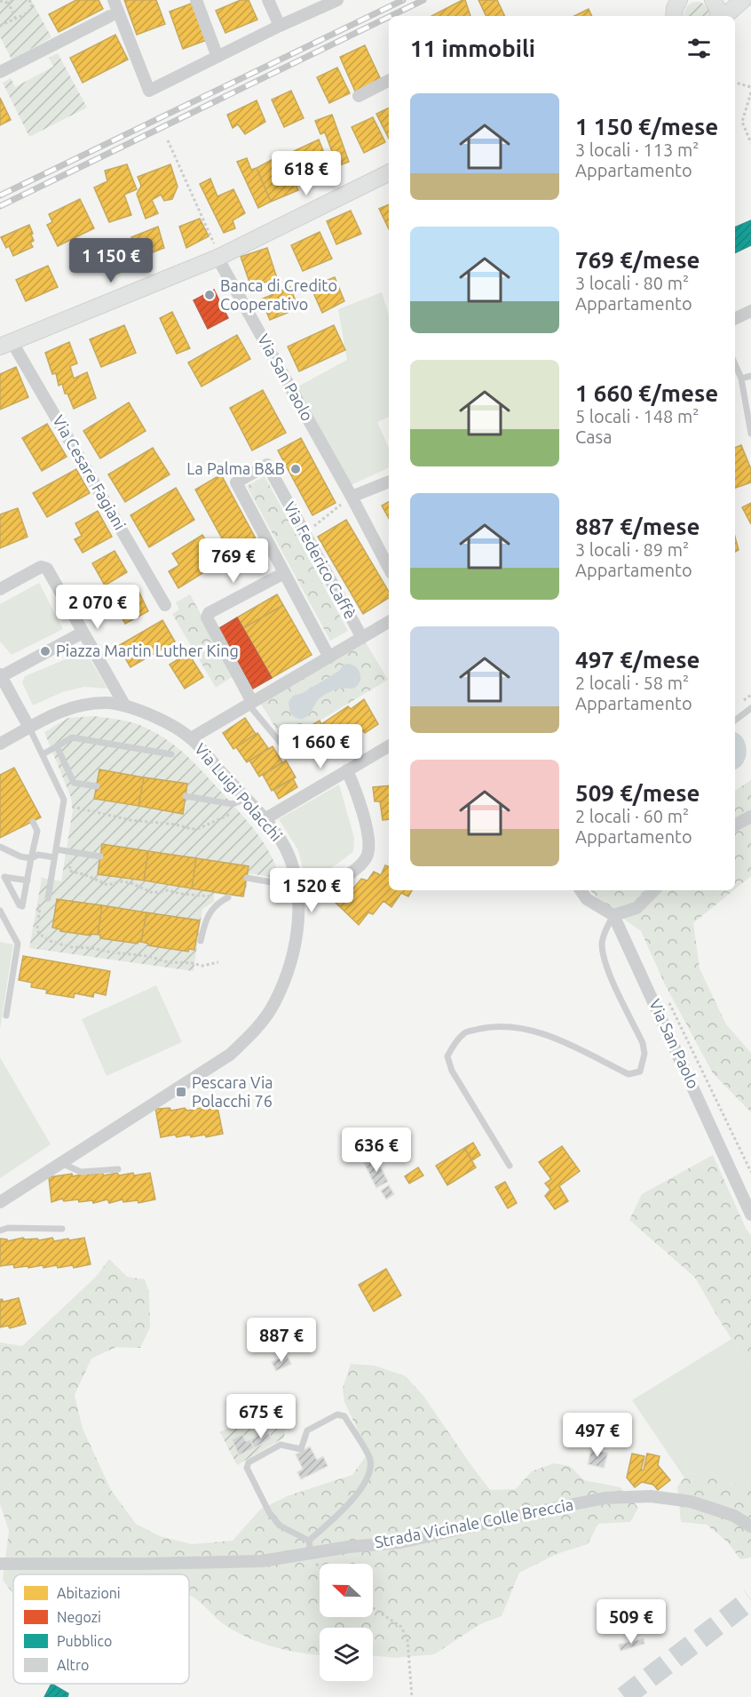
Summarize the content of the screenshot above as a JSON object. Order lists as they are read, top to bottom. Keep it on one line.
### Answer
{"streets":{"street":["Via San Paolo","Via Cesare Fagiani","Via Federico Caffè","Via Luigi Polacchi","Strada Vicinale Colle Breccia"]},"crossings":[["Via Federico Caffè","Via Luigi Polacchi"]],"places":{"other":["Banca di Credito Cooperativo","La Palma B&B","Piazza Martin Luther King"],"transit":["Pescara Via Polacchi 76"]},"legend":["Abitazioni","Negozi","Pubblico","Altro"],"north":"left","page":{"heading":"11 immobili","list":[{"name":"1 150 €/mese","note":"3 locali · 113 m² · Appartamento"},{"name":"769 €/mese","note":"3 locali · 80 m² · Appartamento"},{"name":"1 660 €/mese","note":"5 locali · 148 m² · Casa"},{"name":"887 €/mese","note":"3 locali · 89 m² · Appartamento"},{"name":"497 €/mese","note":"2 locali · 58 m² · Appartamento"},{"name":"509 €/mese","note":"2 locali · 60 m² · Appartamento"}],"price":["618 €","1 150 €","769 €","2 070 €","1 660 €","1 520 €","636 €","887 €","675 €","497 €","509 €"]}}
